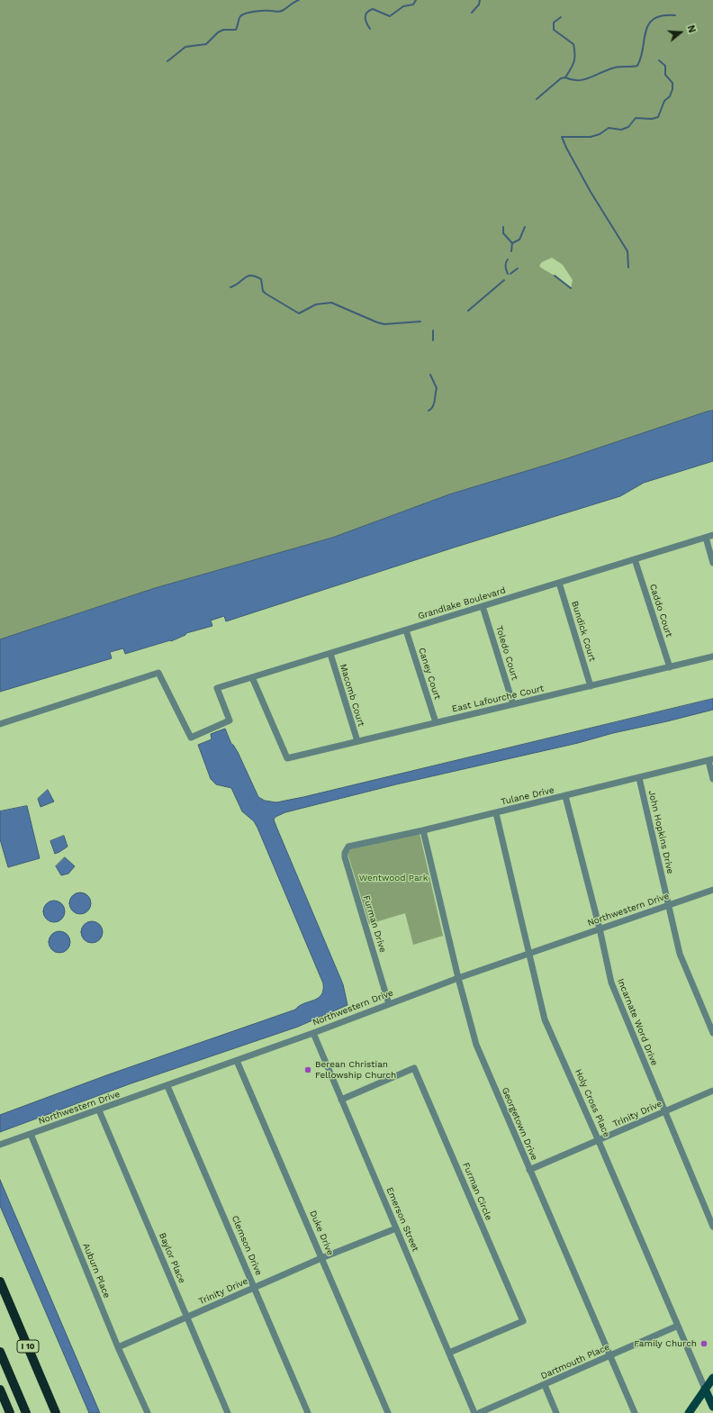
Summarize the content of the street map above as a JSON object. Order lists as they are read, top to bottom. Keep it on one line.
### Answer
{"streets":{"highway":["I 10"],"street":["Grandlake Boulevard","Caddo Court","Bundick Court","Toledo Court","Caney Court","Macomb Court","East Lafourche Court","Tulane Drive","John Hopkins Drive","Northwestern Drive","Furman Drive","Incarnate Word Drive","Holy Cross Place","Trinity Drive","Georgetown Drive","Furman Circle","Emerson Street","Duke Drive","Clemson Drive","Baylor Place","Auburn Place","Dartmouth Place"]},"crossings":[["Grandlake Boulevard","Caddo Court"],["Grandlake Boulevard","Bundick Court"],["Grandlake Boulevard","Toledo Court"],["Grandlake Boulevard","Caney Court"],["Grandlake Boulevard","Macomb Court"],["Grandlake Boulevard","East Lafourche Court"],["Caddo Court","East Lafourche Court"],["Bundick Court","East Lafourche Court"],["Toledo Court","East Lafourche Court"],["Caney Court","East Lafourche Court"],["Macomb Court","East Lafourche Court"],["Tulane Drive","John Hopkins Drive"],["Tulane Drive","Furman Drive"],["Tulane Drive","Incarnate Word Drive"],["Tulane Drive","Holy Cross Place"],["Tulane Drive","Georgetown Drive"],["John Hopkins Drive","Northwestern Drive"],["Northwestern Drive","Furman Drive"],["Northwestern Drive","Incarnate Word Drive"],["Northwestern Drive","Holy Cross Place"],["Northwestern Drive","Georgetown Drive"],["Northwestern Drive","Emerson Street"],["Northwestern Drive","Duke Drive"],["Northwestern Drive","Clemson Drive"],["Northwestern Drive","Baylor Place"],["Northwestern Drive","Auburn Place"],["Incarnate Word Drive","Trinity Drive"],["Holy Cross Place","Trinity Drive"],["Holy Cross Place","Dartmouth Place"],["Trinity Drive","Georgetown Drive"],["Trinity Drive","Emerson Street"],["Trinity Drive","Duke Drive"],["Trinity Drive","Clemson Drive"],["Trinity Drive","Baylor Place"],["Trinity Drive","Auburn Place"],["Georgetown Drive","Dartmouth Place"],["Furman Circle","Emerson Street"]],"parks":["Wentwood Park"],"places":["Berean Christian Fellowship Church","Family Church"],"north":"right"}
